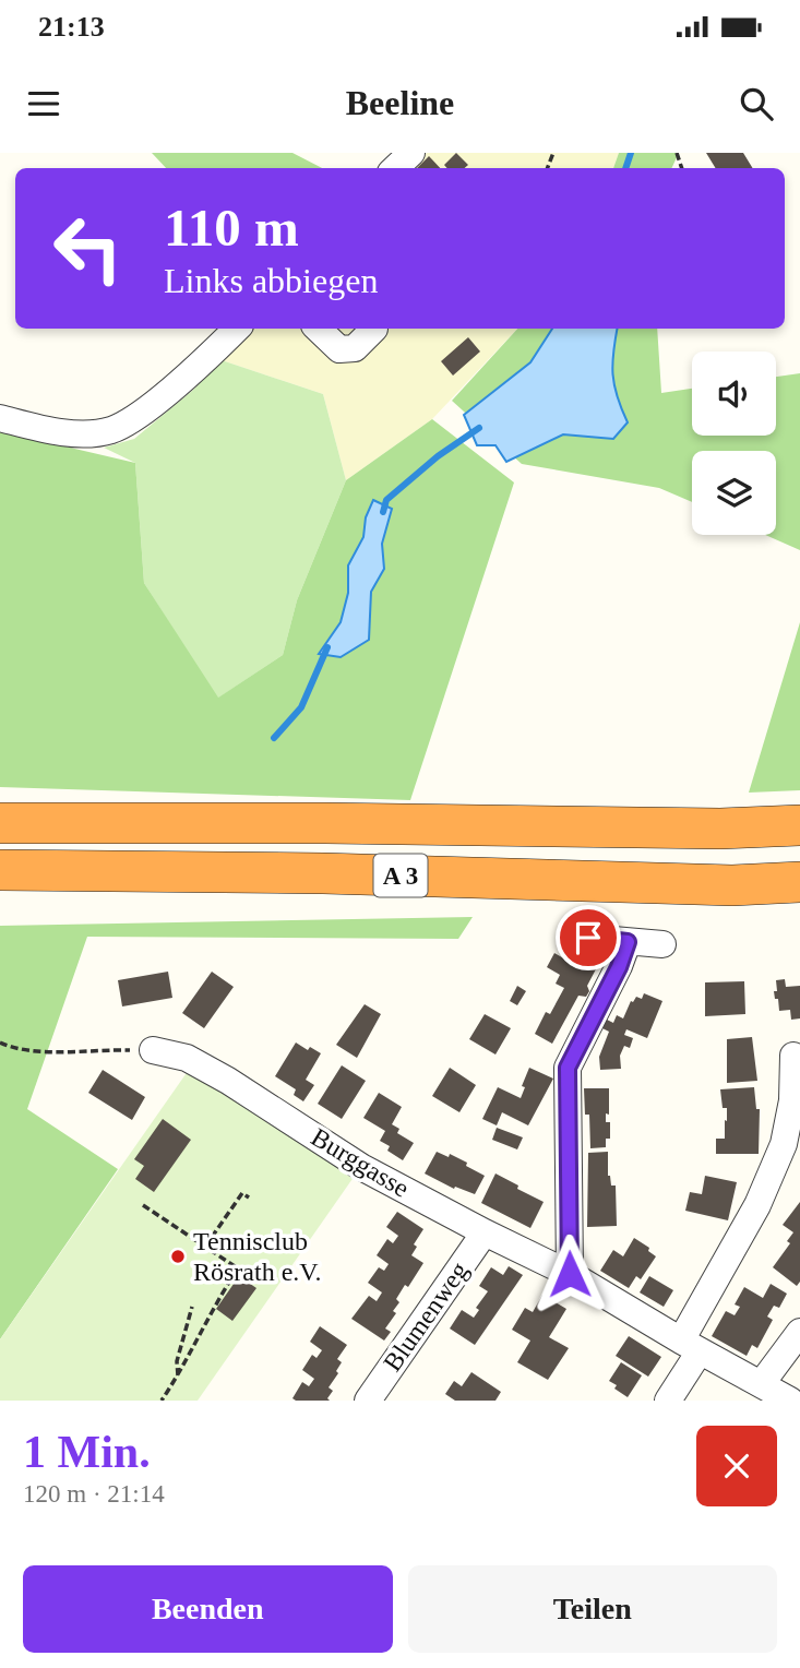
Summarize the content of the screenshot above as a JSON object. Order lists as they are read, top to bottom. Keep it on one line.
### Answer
{"streets":{"highway":["A 3"],"street":["Burggasse","Blumenweg"]},"crossings":[["Burggasse","Blumenweg"]],"places":["Tennisclub Rösrath e.V."],"page":{"status":"21:13","header":"Beeline","turn":["110 m","Links abbiegen"],"heading":["1 Min.","120 m · 21:14"],"buttons":["Beenden","Teilen"]}}
